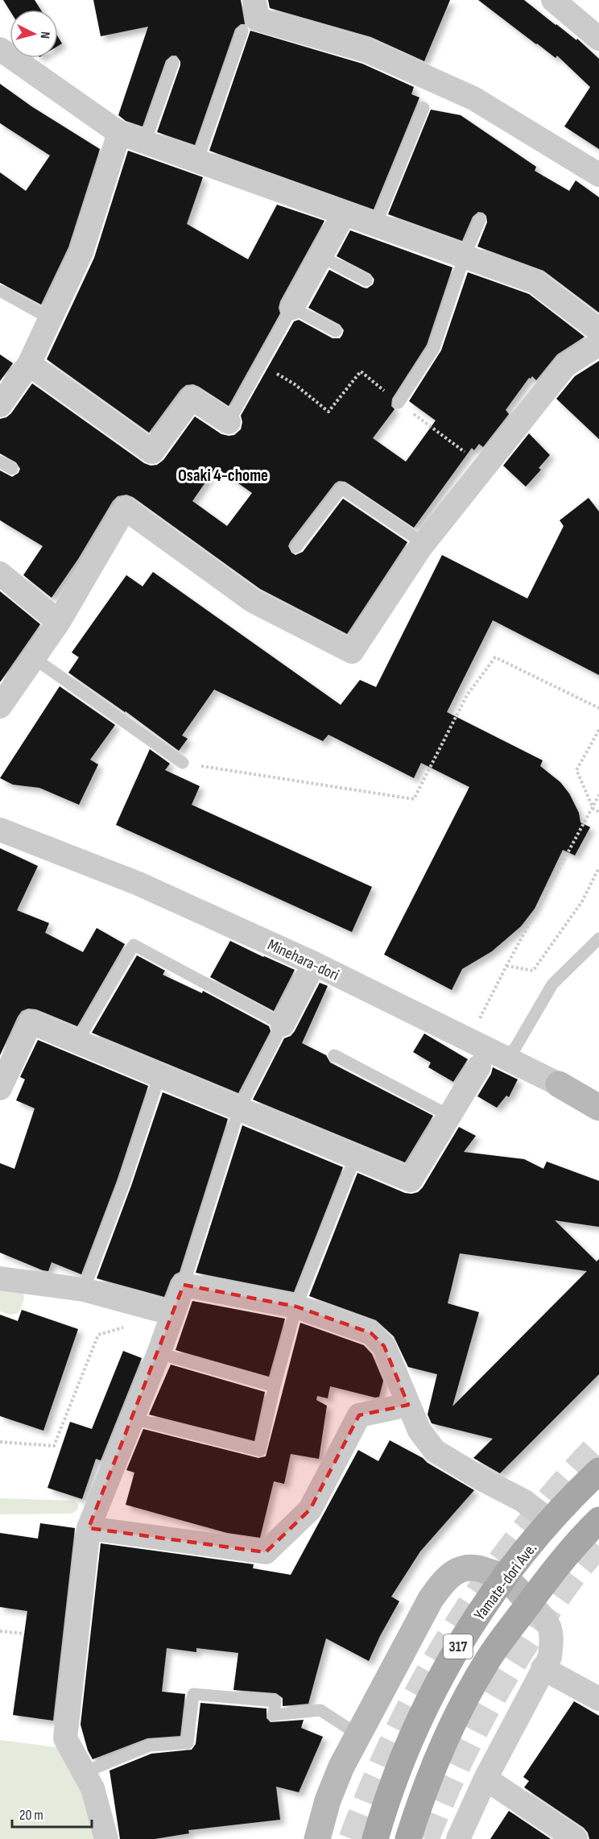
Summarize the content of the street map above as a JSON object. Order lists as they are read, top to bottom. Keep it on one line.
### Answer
{"streets":{"main road":["Yamate-dori Ave.","317"],"street":["Minehara-dori"]},"districts":["Osaki 4-chome"],"scale_bar":"20 m","north":"right"}
